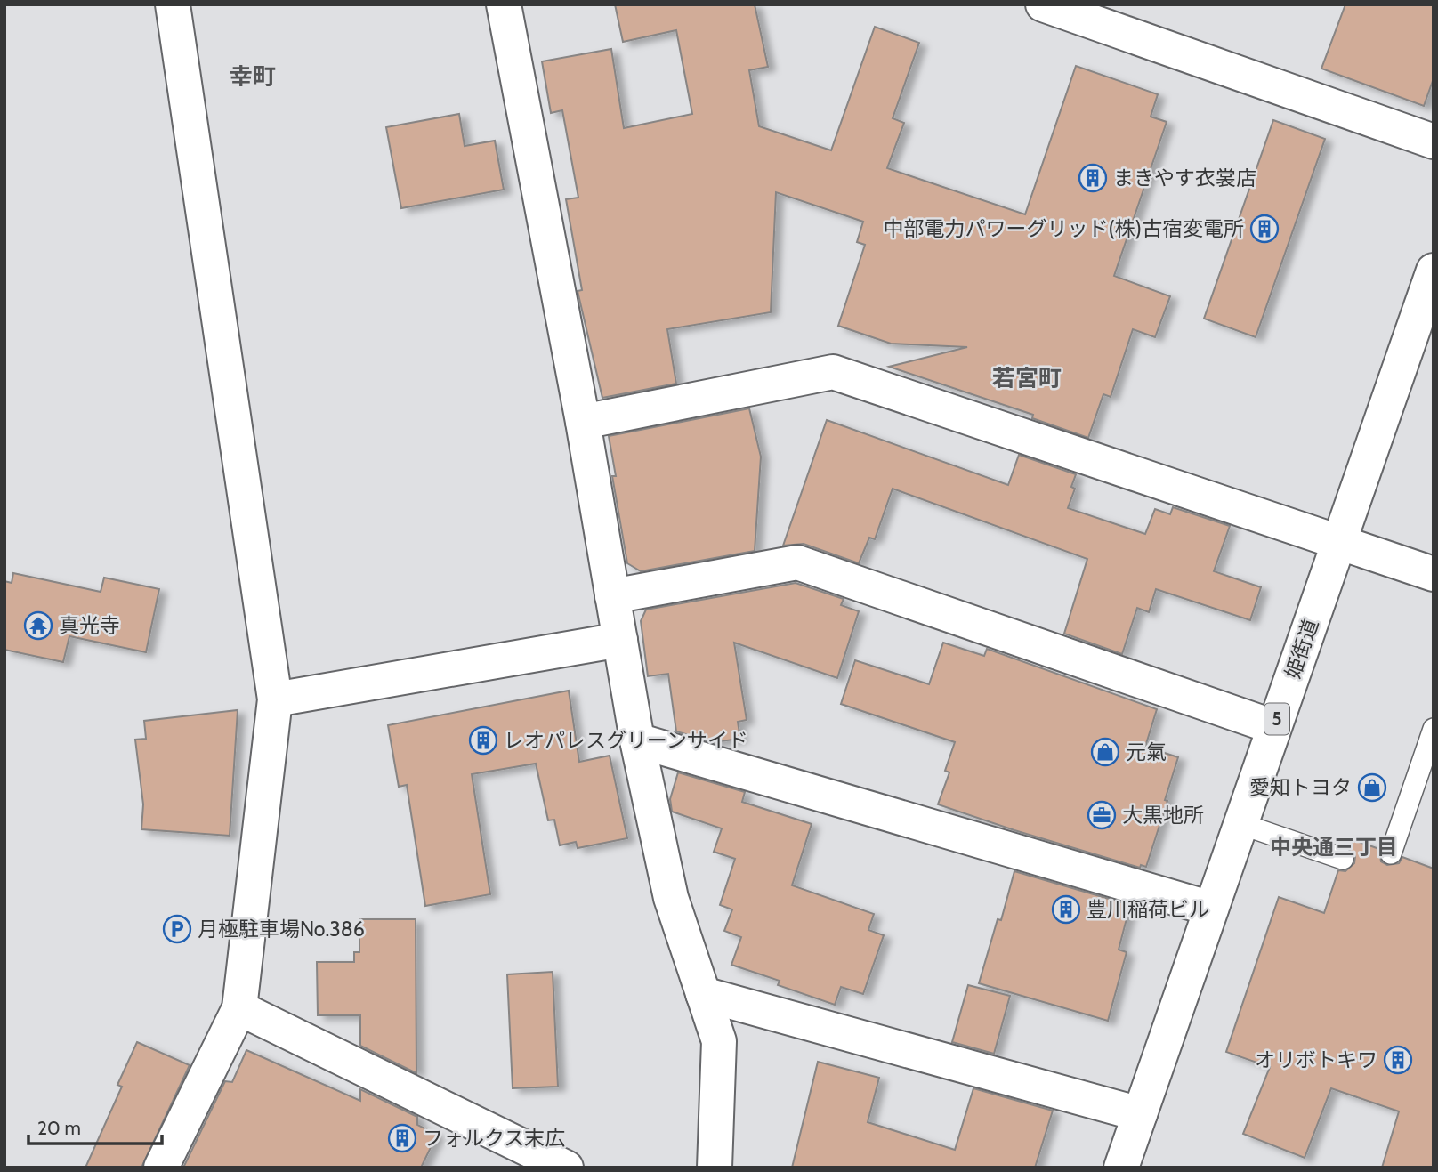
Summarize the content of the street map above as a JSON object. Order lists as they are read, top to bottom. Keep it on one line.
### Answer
{"streets":{"street":["姫街道","5"]},"districts":["幸町","若宮町","中央通三丁目"],"places":{"building":["まきやす衣裳店","中部電力パワーグリッド(株)古宿変電所","レオパレスグリーンサイド","豊川稲荷ビル","オリボトキワ","フォルクス末広"],"temple":["真光寺"],"shop":["元氣","愛知トヨタ"],"office":["大黒地所"],"parking":["月極駐車場No.386"]},"scale_bar":"20 m"}
